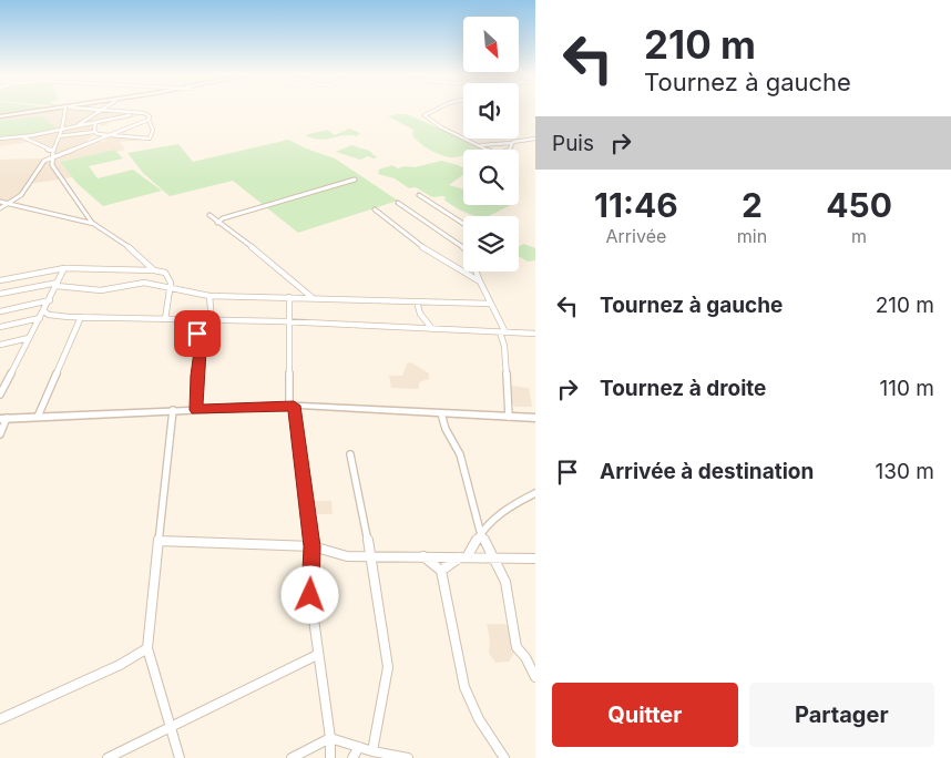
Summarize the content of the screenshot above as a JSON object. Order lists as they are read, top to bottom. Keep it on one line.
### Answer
{"north":"bottom right","page":{"turn":["210 m","Tournez à gauche"],"then":"Puis","eta":["11:46","Arrivée","2","min","450","m"],"list":[{"name":"Tournez à gauche","value":"210 m"},{"name":"Tournez à droite","value":"110 m"},{"name":"Arrivée à destination","value":"130 m"}],"buttons":["Quitter","Partager"]}}
